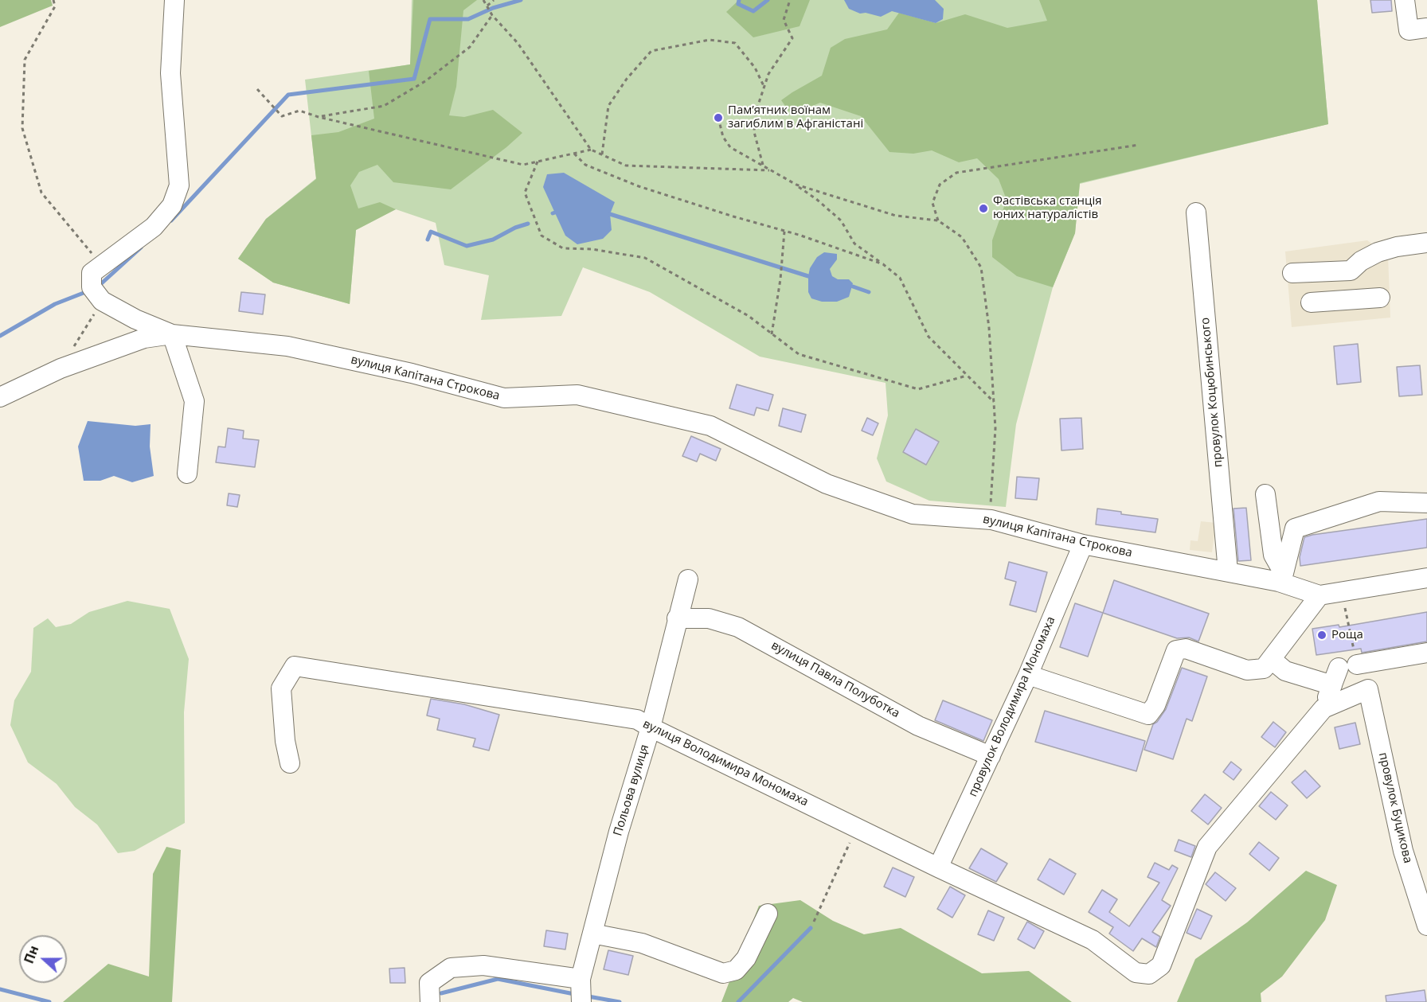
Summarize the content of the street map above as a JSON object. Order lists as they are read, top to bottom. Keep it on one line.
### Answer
{"streets":{"street":["вулиця Капітана Строкова","провулок Коцюбинського","вулиця Павла Полуботка","провулок Володимира Мономаха","вулиця Володимира Мономаха","Польова вулиця","провулок Буцикова"]},"crossings":[["вулиця Капітана Строкова","провулок Коцюбинського"],["вулиця Капітана Строкова","провулок Володимира Мономаха"],["вулиця Павла Полуботка","провулок Володимира Мономаха"],["вулиця Павла Полуботка","Польова вулиця"],["провулок Володимира Мономаха","вулиця Володимира Мономаха"],["вулиця Володимира Мономаха","Польова вулиця"],["вулиця Володимира Мономаха","провулок Буцикова"]],"places":["Пам’ятник воїнам загиблим в Афганістані","Фастівська станція юних натуралістів","Роща"],"north":"left"}
